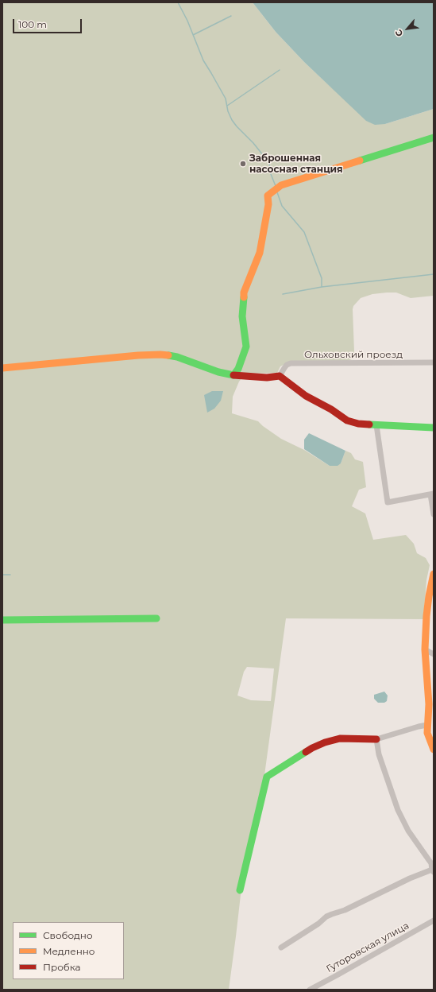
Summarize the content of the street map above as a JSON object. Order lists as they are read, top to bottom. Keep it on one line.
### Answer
{"streets":{"street":["Ольховский проезд","Гуторовская улица"]},"places":["Заброшенная насосная станция"],"legend":["Свободно","Медленно","Пробка"],"scale_bar":"100 m","north":"bottom left"}
